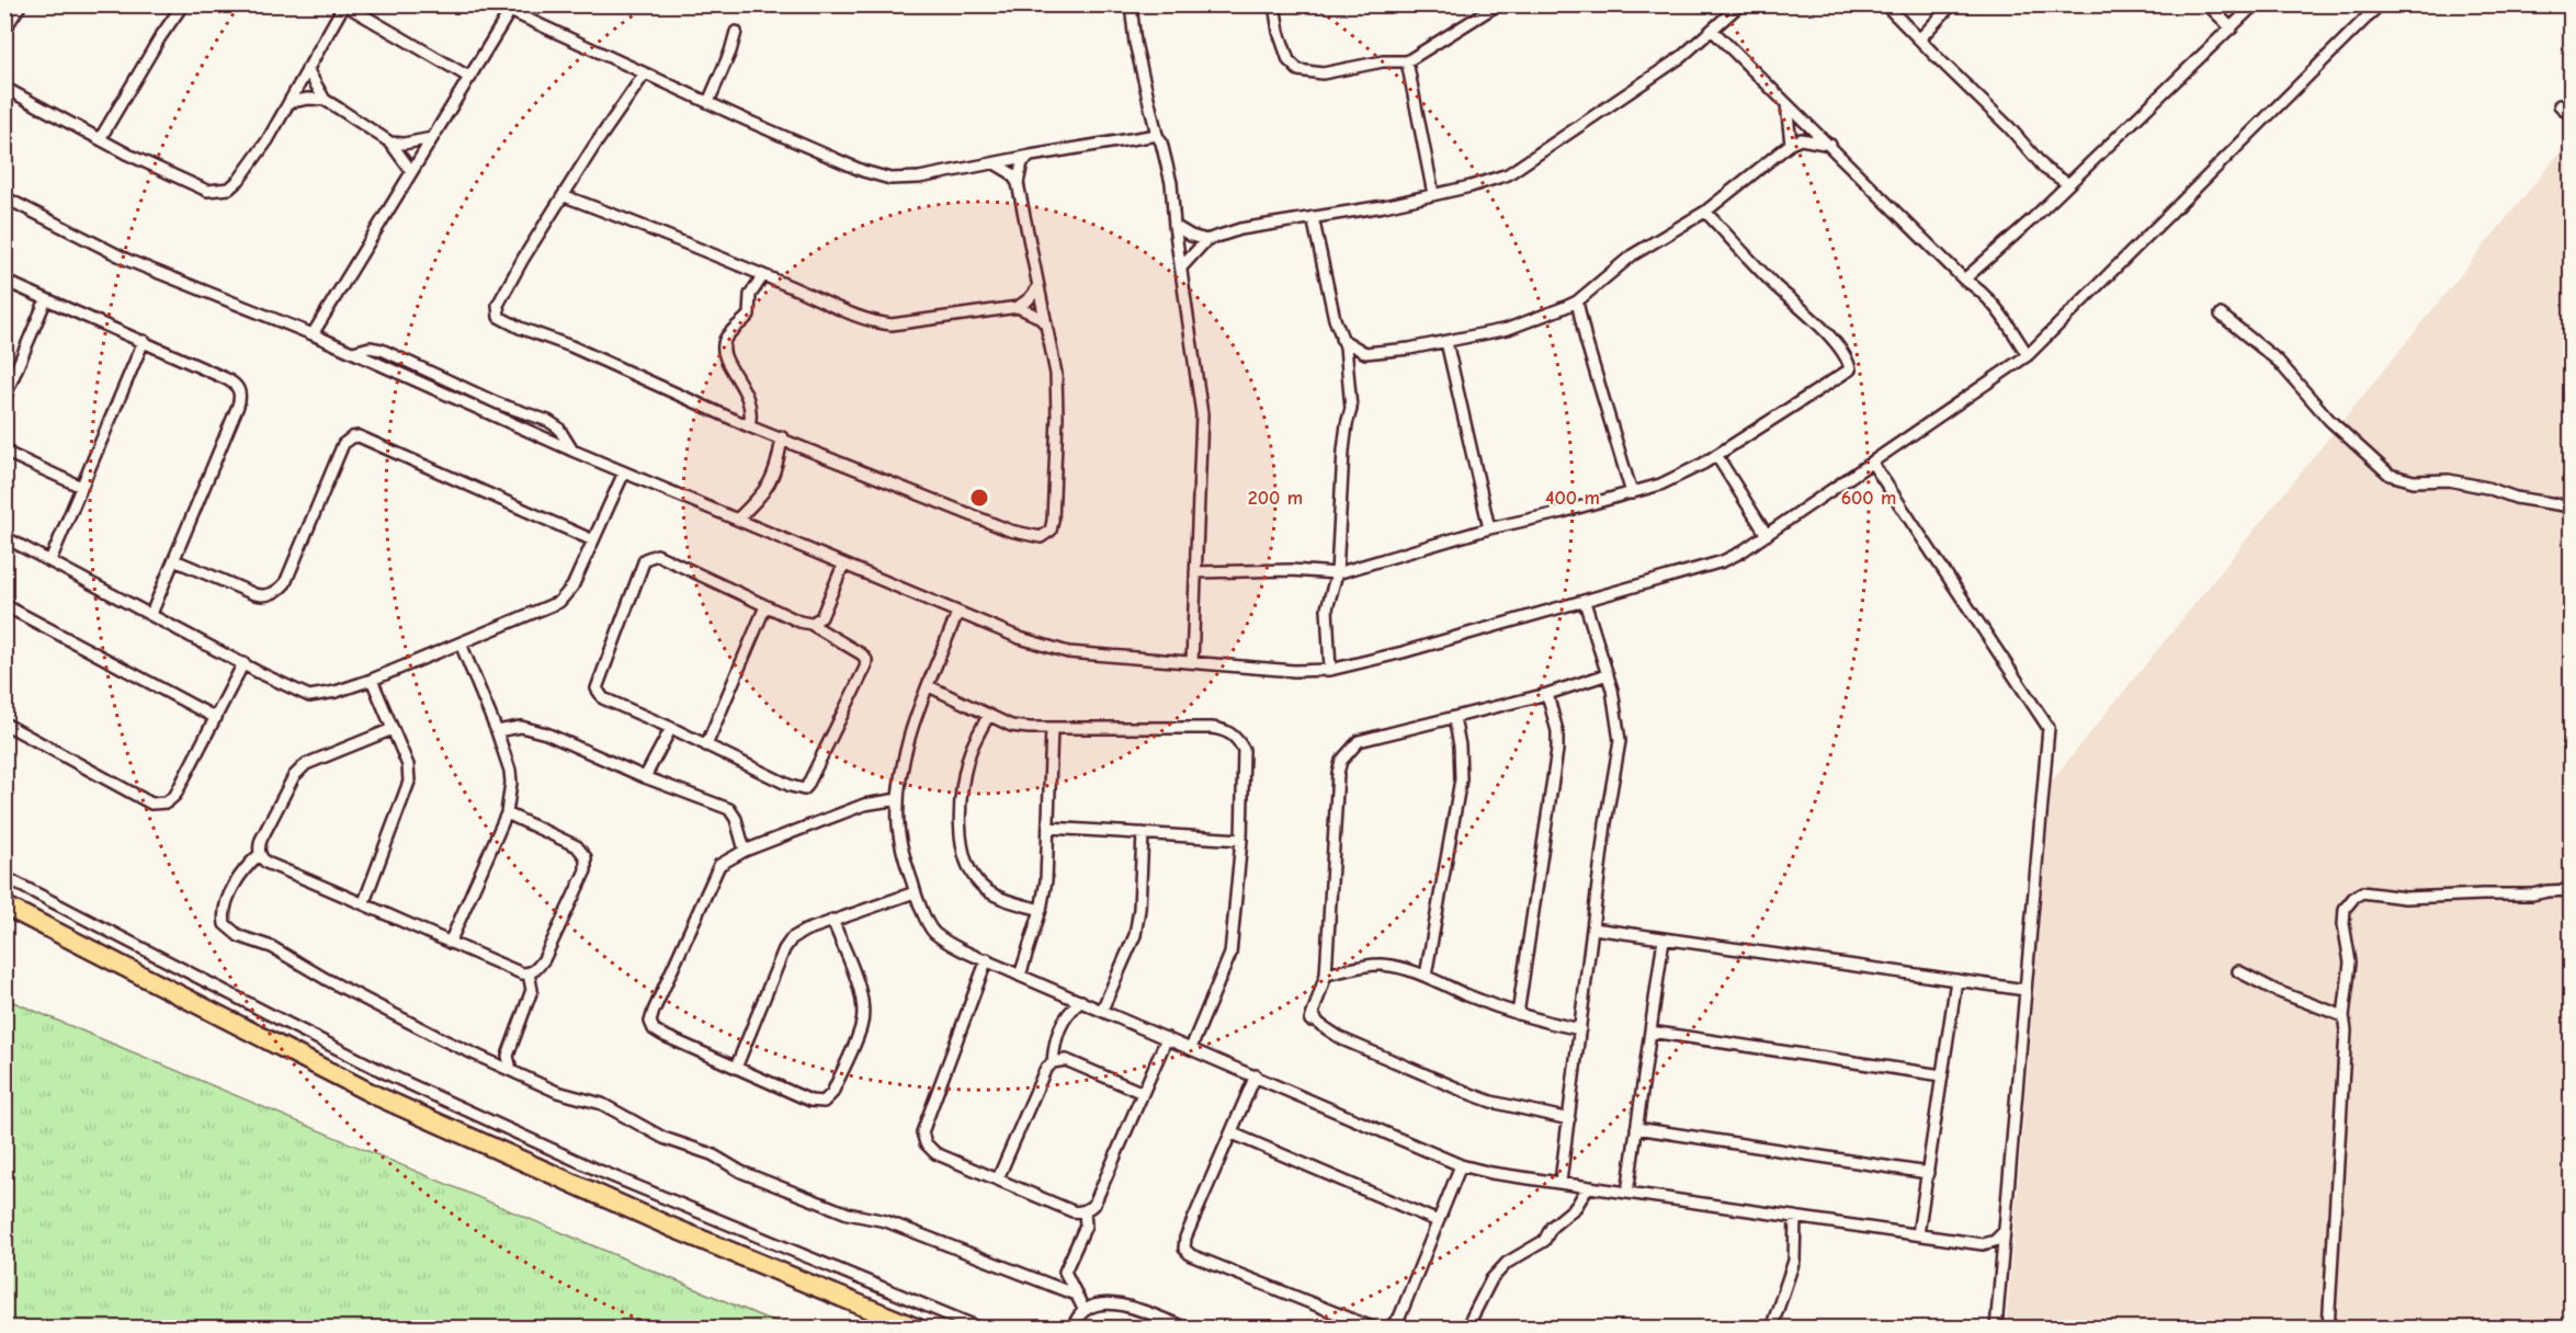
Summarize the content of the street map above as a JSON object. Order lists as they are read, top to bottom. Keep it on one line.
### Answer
{"rings":["200 m","400 m","600 m"]}
